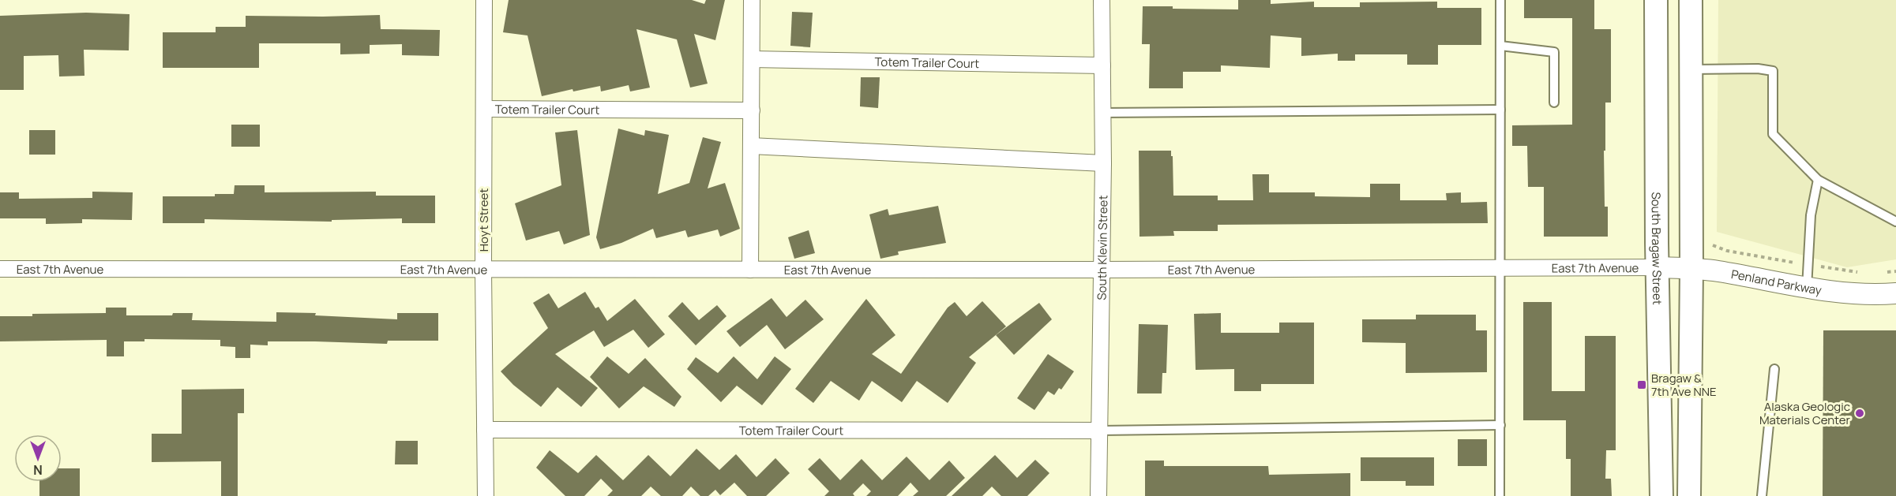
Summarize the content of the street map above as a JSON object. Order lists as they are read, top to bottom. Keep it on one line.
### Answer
{"streets":{"main road":["South Bragaw Street"],"street":["Totem Trailer Court","Hoyt Street","South Klevin Street","East 7th Avenue","Penland Parkway"]},"crossings":[["Totem Trailer Court","Hoyt Street"],["Totem Trailer Court","South Klevin Street"],["Hoyt Street","East 7th Avenue"],["South Klevin Street","East 7th Avenue"],["South Bragaw Street","East 7th Avenue"],["South Bragaw Street","Penland Parkway"],["East 7th Avenue","Penland Parkway"]],"places":{"transit":["Bragaw & 7th Ave NNE"],"other":["Alaska Geologic Materials Center"]},"north":"bottom"}
